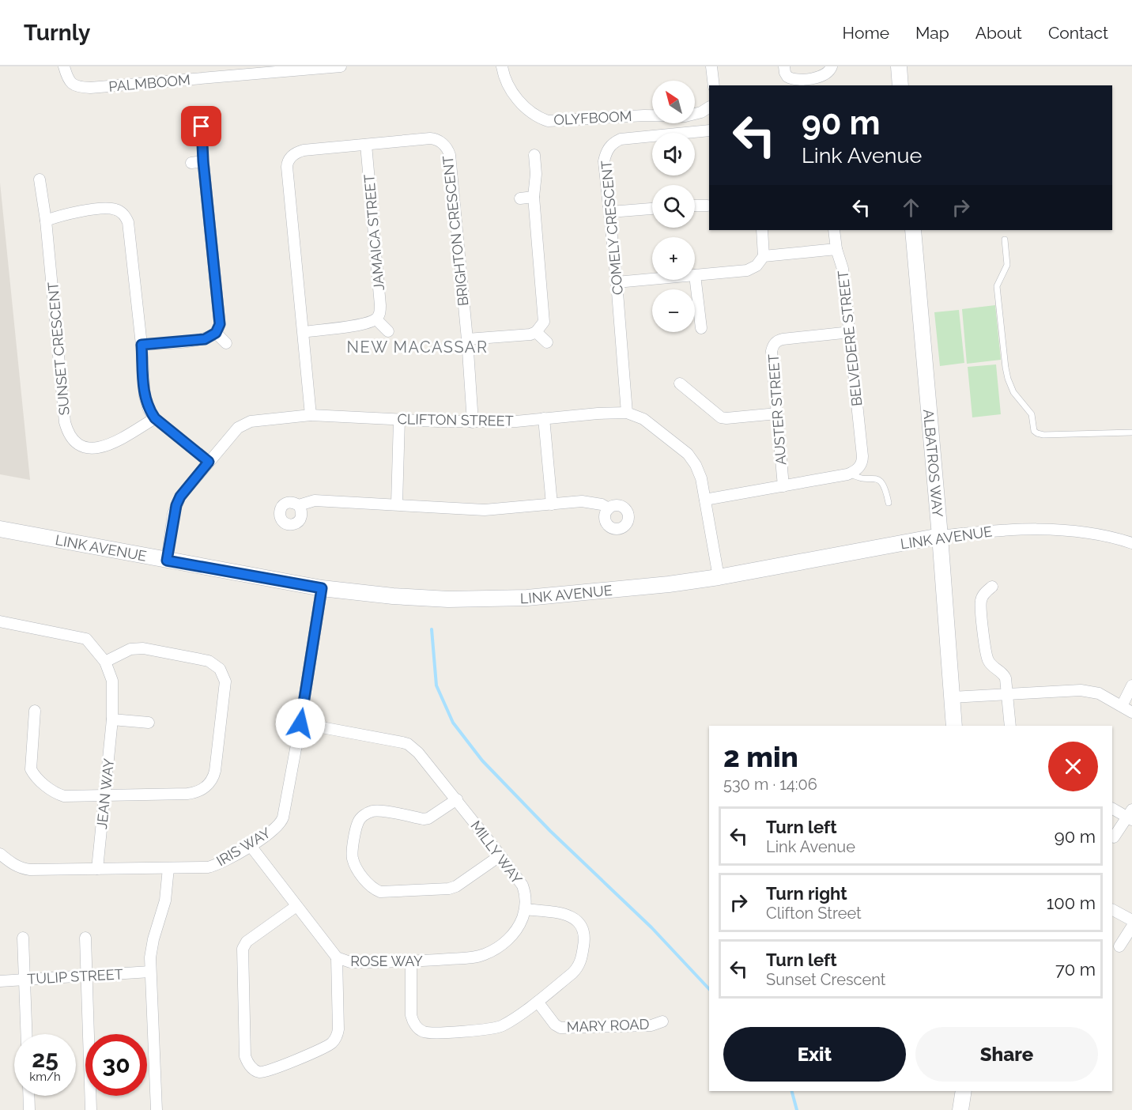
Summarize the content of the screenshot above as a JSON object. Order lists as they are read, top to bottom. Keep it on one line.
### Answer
{"streets":{"street":["PALMBOOM","OLYFBOOM","COMELY CRESCENT","BRIGHTON CRESCENT","JAMAICA STREET","BELVEDERE STREET","SUNSET CRESCENT","AUSTER STREET","CLIFTON STREET","ALBATROS WAY","LINK AVENUE","JEAN WAY","IRIS WAY","MILLY WAY","ROSE WAY","TULIP STREET","MARY ROAD"]},"crossings":[["COMELY CRESCENT","CLIFTON STREET"],["BRIGHTON CRESCENT","JAMAICA STREET"],["BRIGHTON CRESCENT","CLIFTON STREET"],["BELVEDERE STREET","AUSTER STREET"],["CLIFTON STREET","LINK AVENUE"],["ALBATROS WAY","LINK AVENUE"],["LINK AVENUE","IRIS WAY"],["JEAN WAY","IRIS WAY"],["IRIS WAY","MILLY WAY"],["IRIS WAY","ROSE WAY"],["MILLY WAY","ROSE WAY"]],"districts":["NEW MACASSAR"],"north":"top left","page":{"header":"Turnly","nav":["Home","Map","About","Contact"],"map_buttons":["+","−"],"turn":["90 m","Link Avenue"],"heading":["2 min","530 m · 14:06"],"list":[{"name":"Turn left","note":"Link Avenue","value":"90 m"},{"name":"Turn right","note":"Clifton Street","value":"100 m"},{"name":"Turn left","note":"Sunset Crescent","value":"70 m"}],"buttons":["Exit","Share"],"speed":"25 km/h","limit":"30"}}
